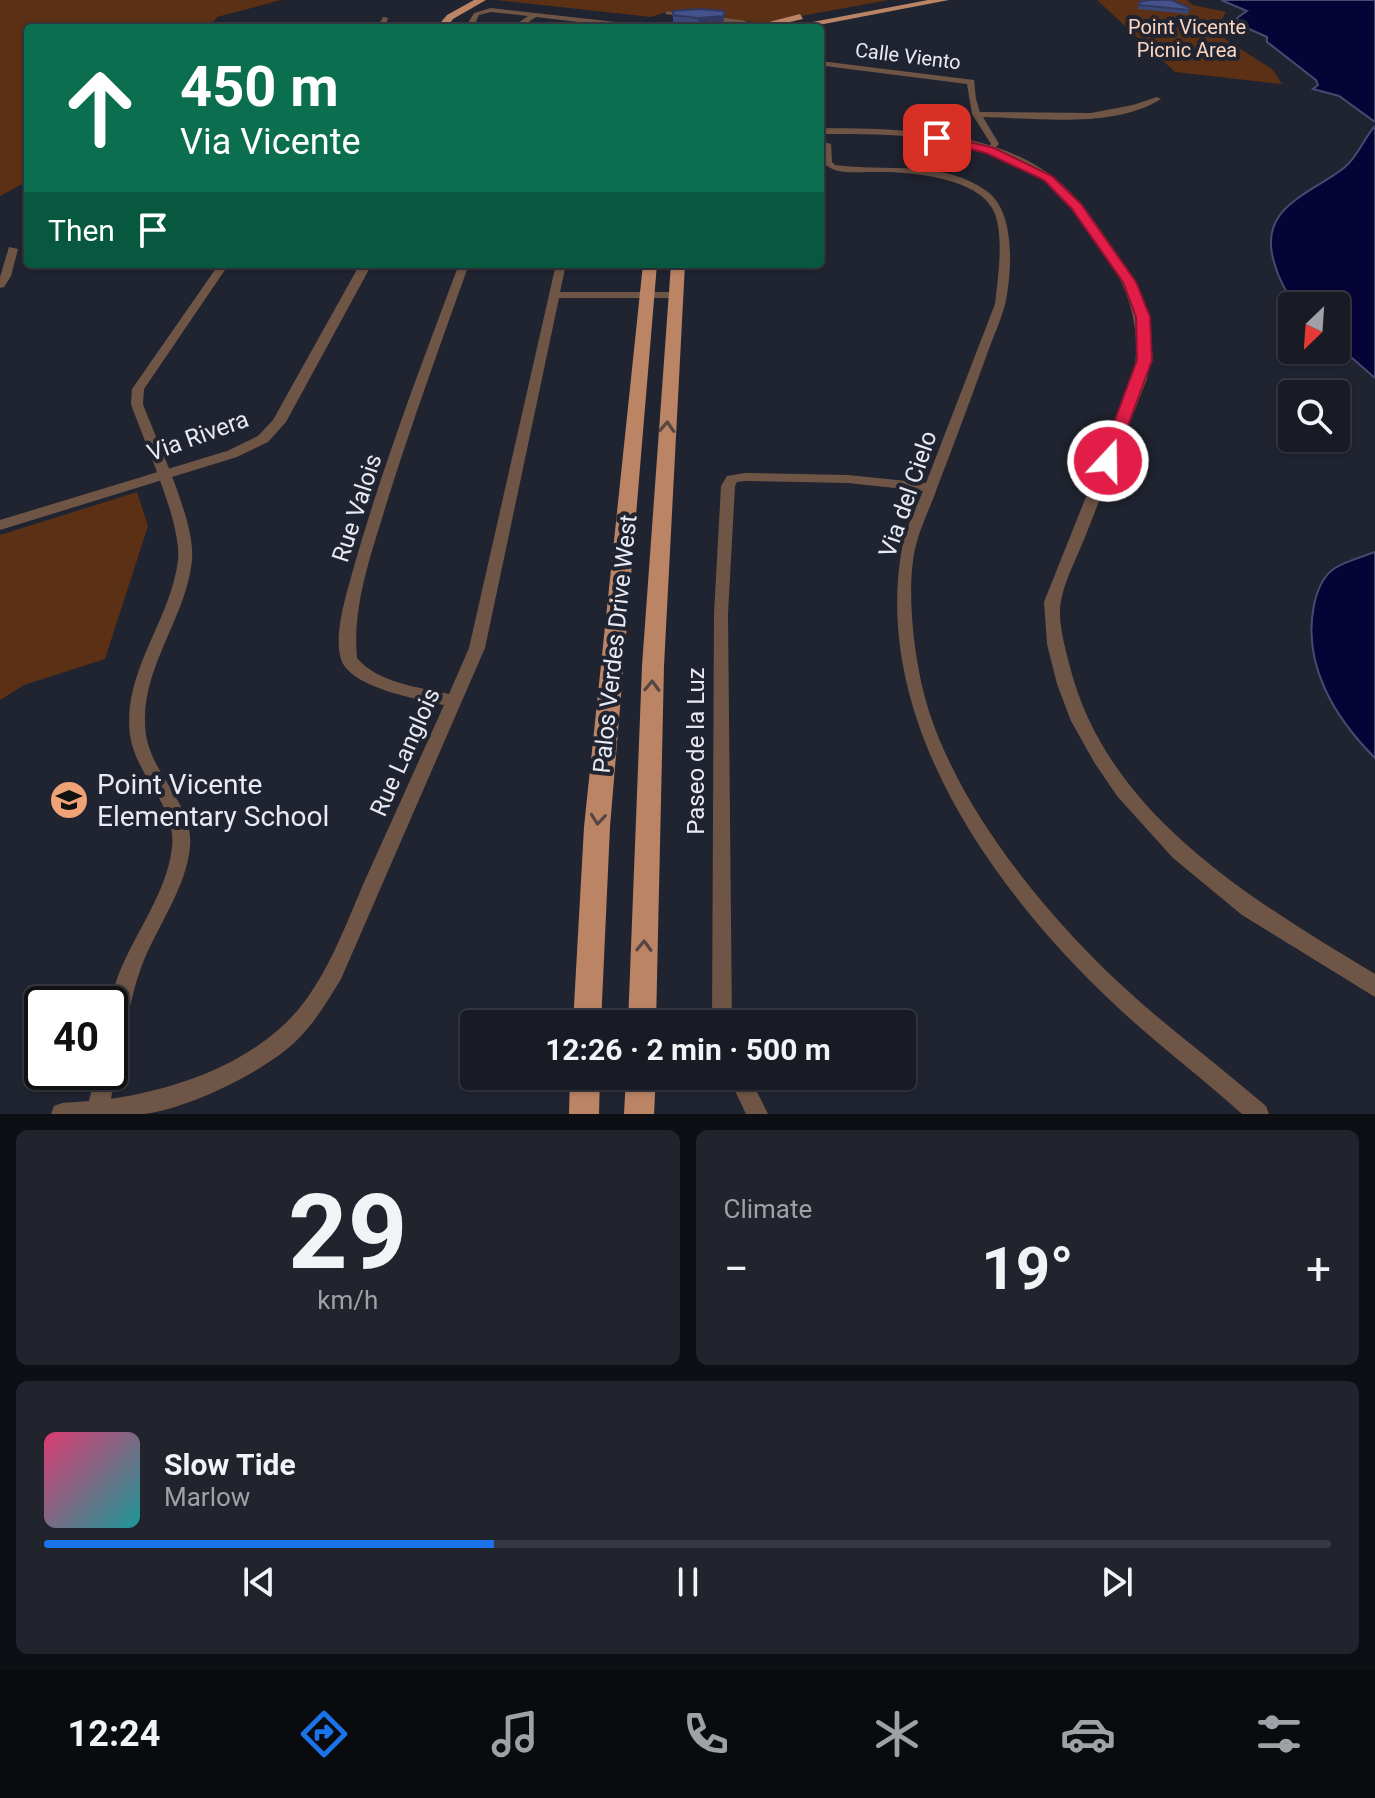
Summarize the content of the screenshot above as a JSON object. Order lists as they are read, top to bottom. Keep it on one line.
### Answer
{"streets":{"main road":["Palos Verdes Drive West"],"street":["Calle Viento","Via Rivera","Via del Cielo","Rue Valois","Paseo de la Luz","Rue Langlois"]},"crossings":[["Via del Cielo","Paseo de la Luz"],["Rue Valois","Rue Langlois"]],"parks":["Point Vicente Picnic Area"],"places":{"school or university":["Point Vicente Elementary School"]},"north":"bottom left","page":{"turn":["450 m","Via Vicente"],"then":"Then","limit":"40","trip":"12:26 · 2 min · 500 m","tile":[["29","km/h"],"Climate"],"heat":["−","19°","+"],"song":["Slow Tide","Marlow"],"tabs":"12:24"}}
